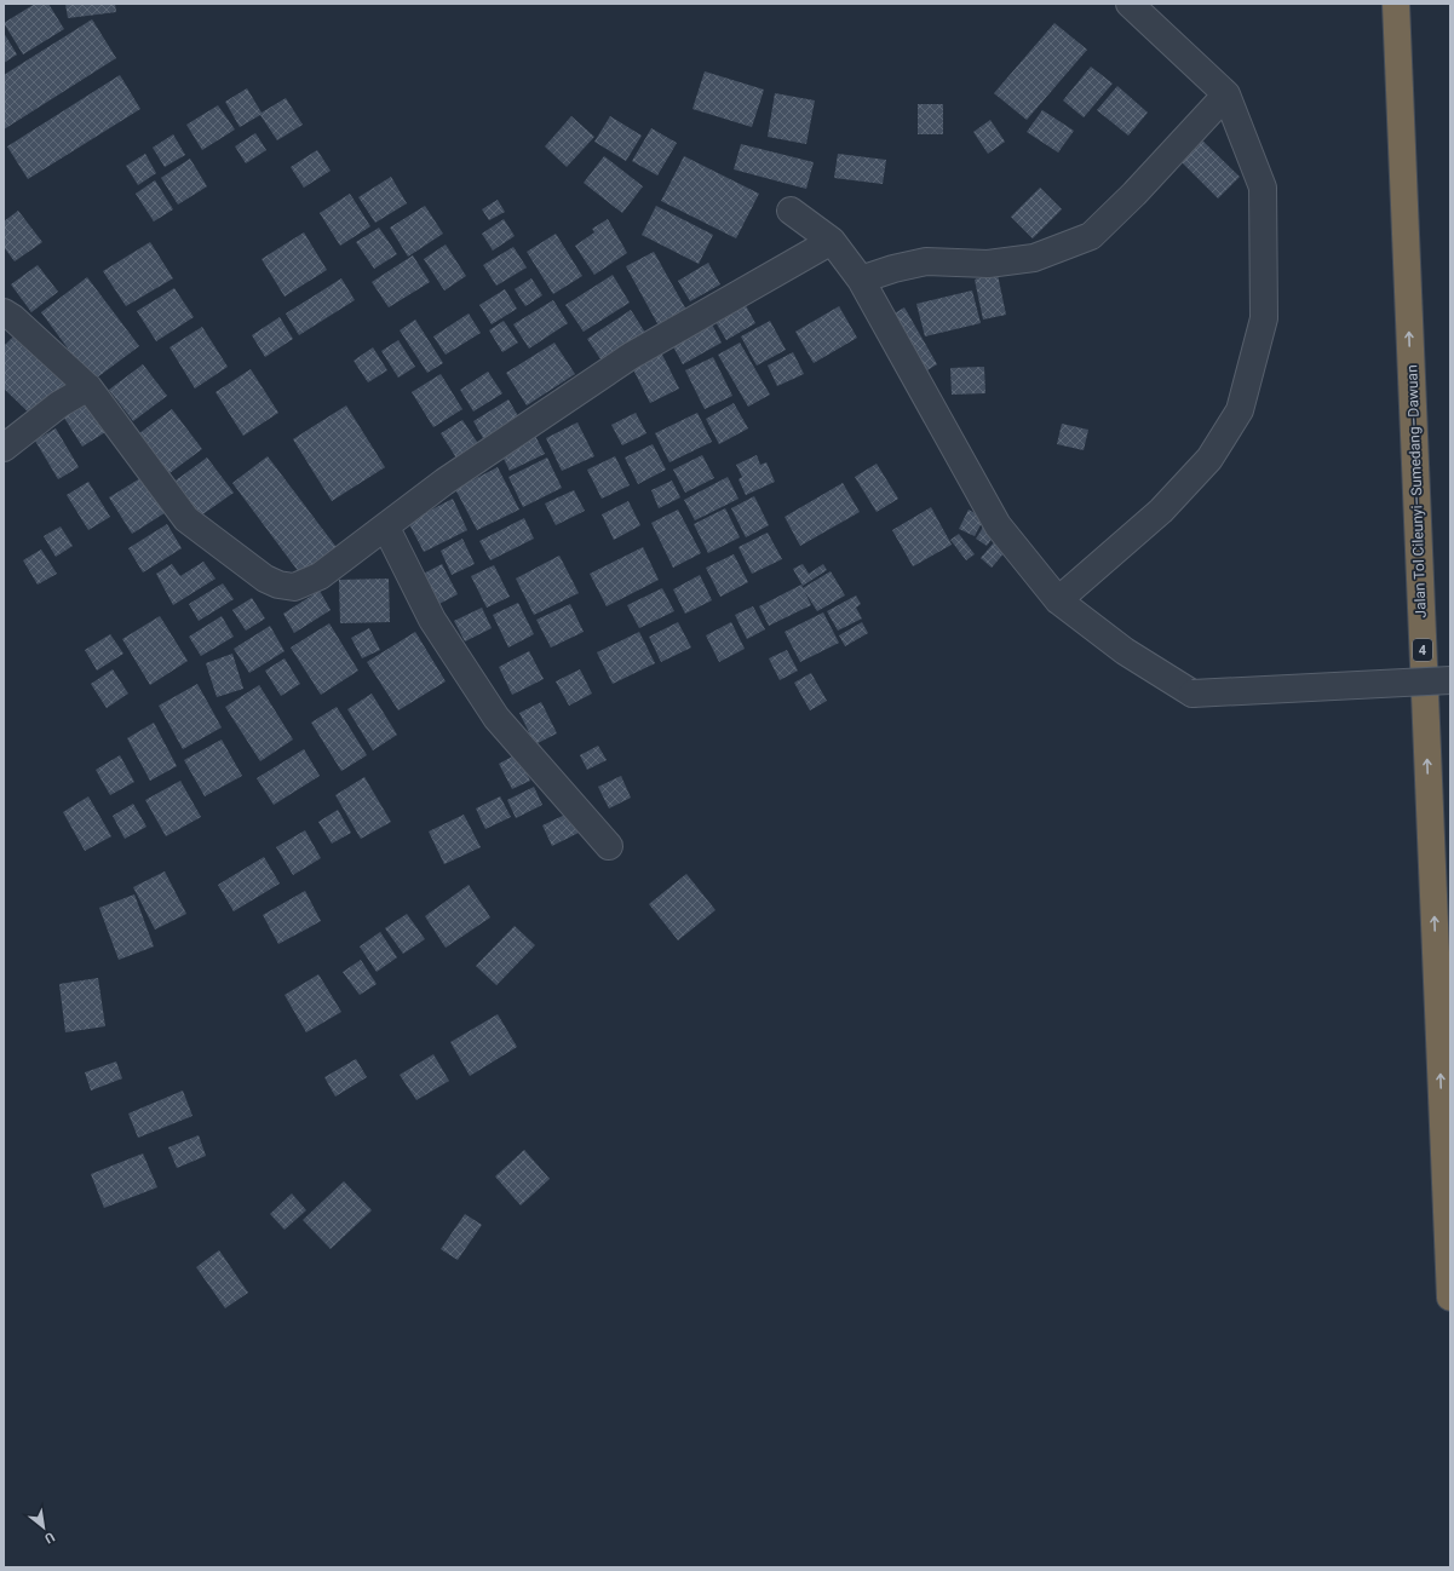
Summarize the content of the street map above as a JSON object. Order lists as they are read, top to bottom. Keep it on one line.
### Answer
{"streets":{"highway":["Jalan Tol Cileunyi–Sumedang–Dawuan","4"]},"one_way":["Jalan Tol Cileunyi–Sumedang–Dawuan"],"north":"bottom right"}
